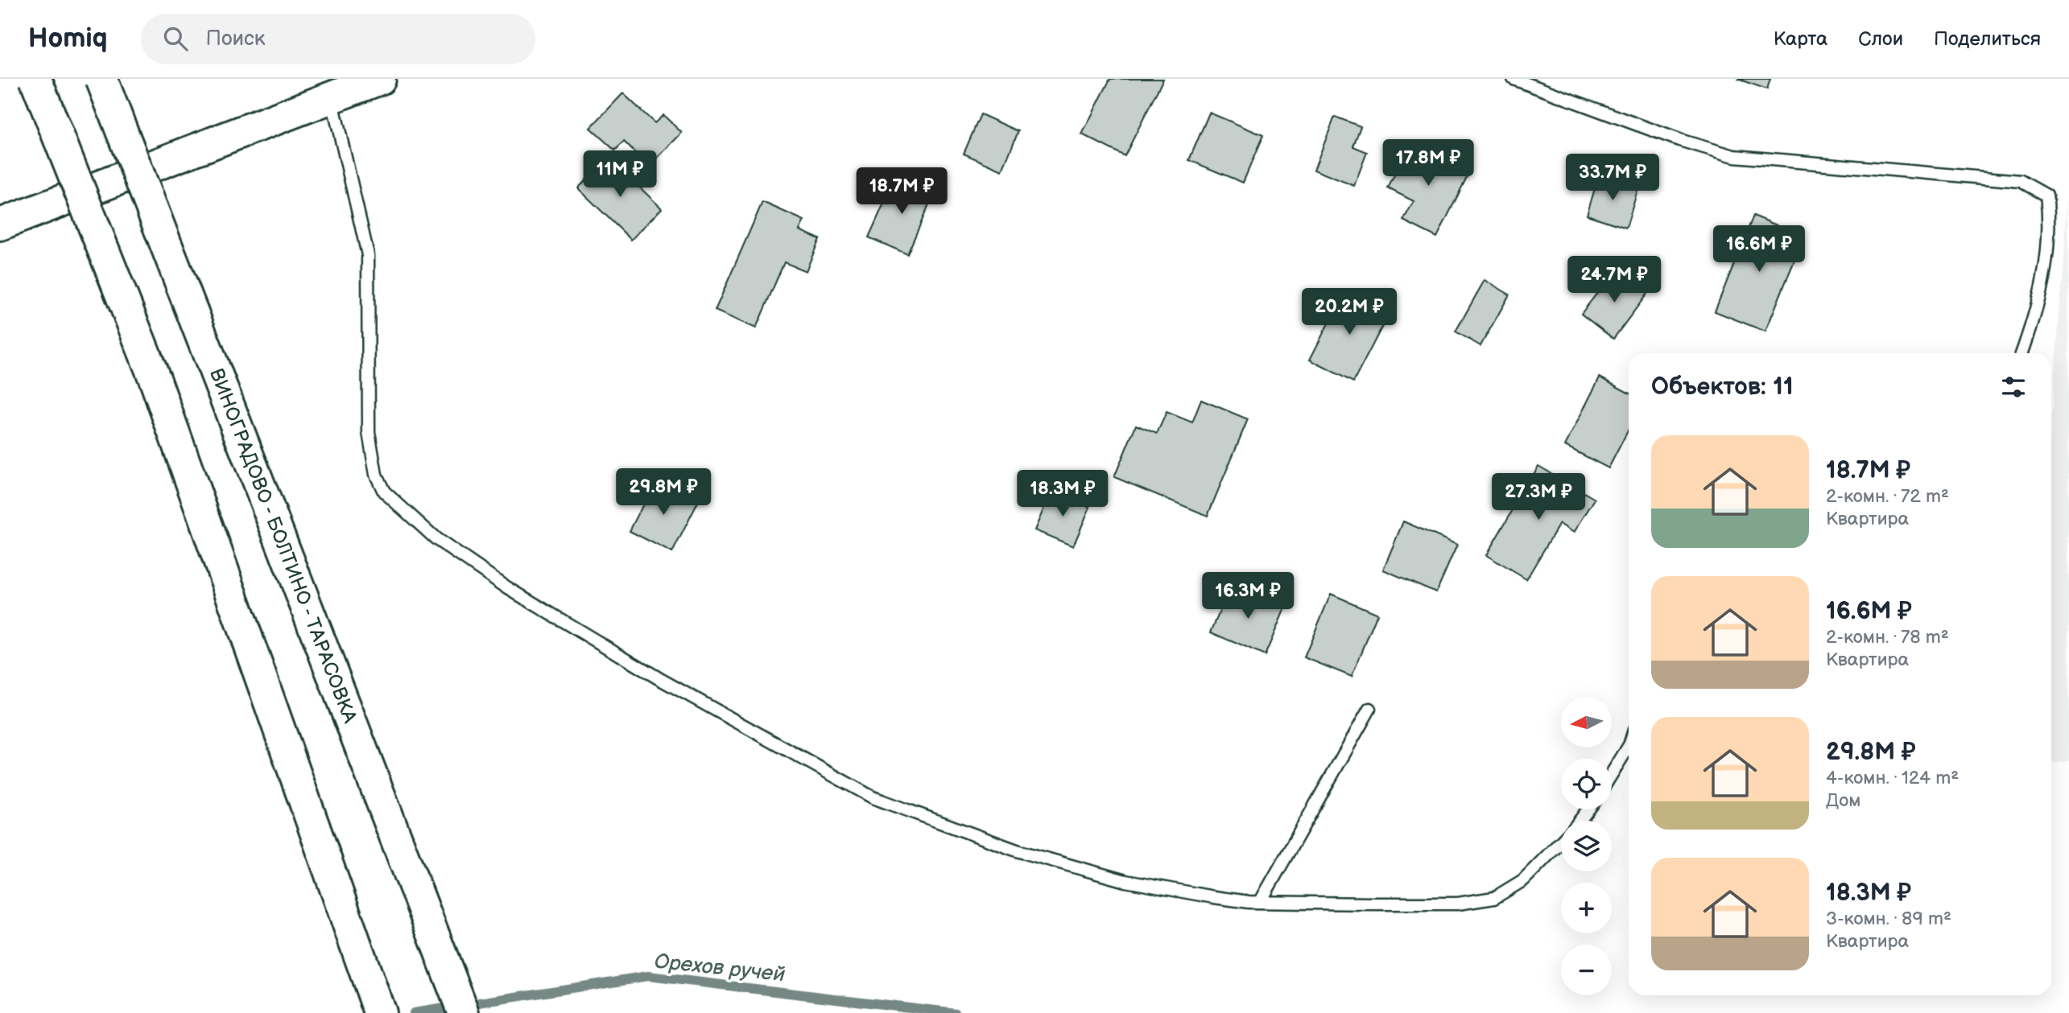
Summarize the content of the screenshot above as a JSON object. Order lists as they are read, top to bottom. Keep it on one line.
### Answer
{"streets":{"main road":["ВИНОГРАДОВО - БОЛТИНО - ТАРАСОВКА"]},"water":["Орехов ручей"],"north":"left","page":{"header":"Homiq","search":"Поиск","nav":["Карта","Слои","Поделиться"],"price":["17.8M ₽","11M ₽","33.7M ₽","18.7M ₽","16.6M ₽","24.7M ₽","20.2M ₽","29.8M ₽","18.3M ₽","27.3M ₽","16.3M ₽"],"heading":"Объектов: 11","list":[{"name":"18.7M ₽","note":"2-комн. · 72 m² · Квартира"},{"name":"16.6M ₽","note":"2-комн. · 78 m² · Квартира"},{"name":"29.8M ₽","note":"4-комн. · 124 m² · Дом"},{"name":"18.3M ₽","note":"3-комн. · 89 m² · Квартира"}],"map_buttons":["+","−"]}}
